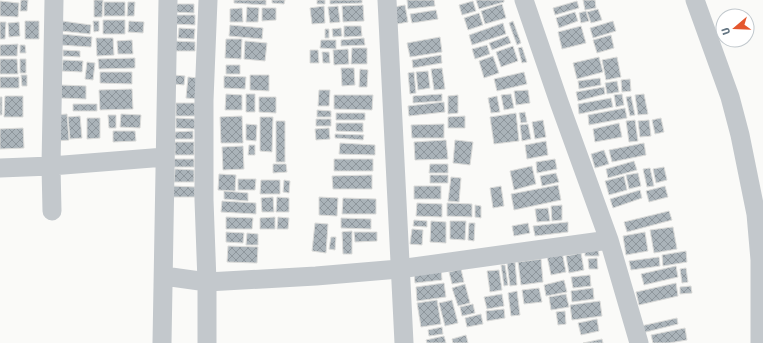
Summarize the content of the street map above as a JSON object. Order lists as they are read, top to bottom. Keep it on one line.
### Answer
{"north":"left"}
